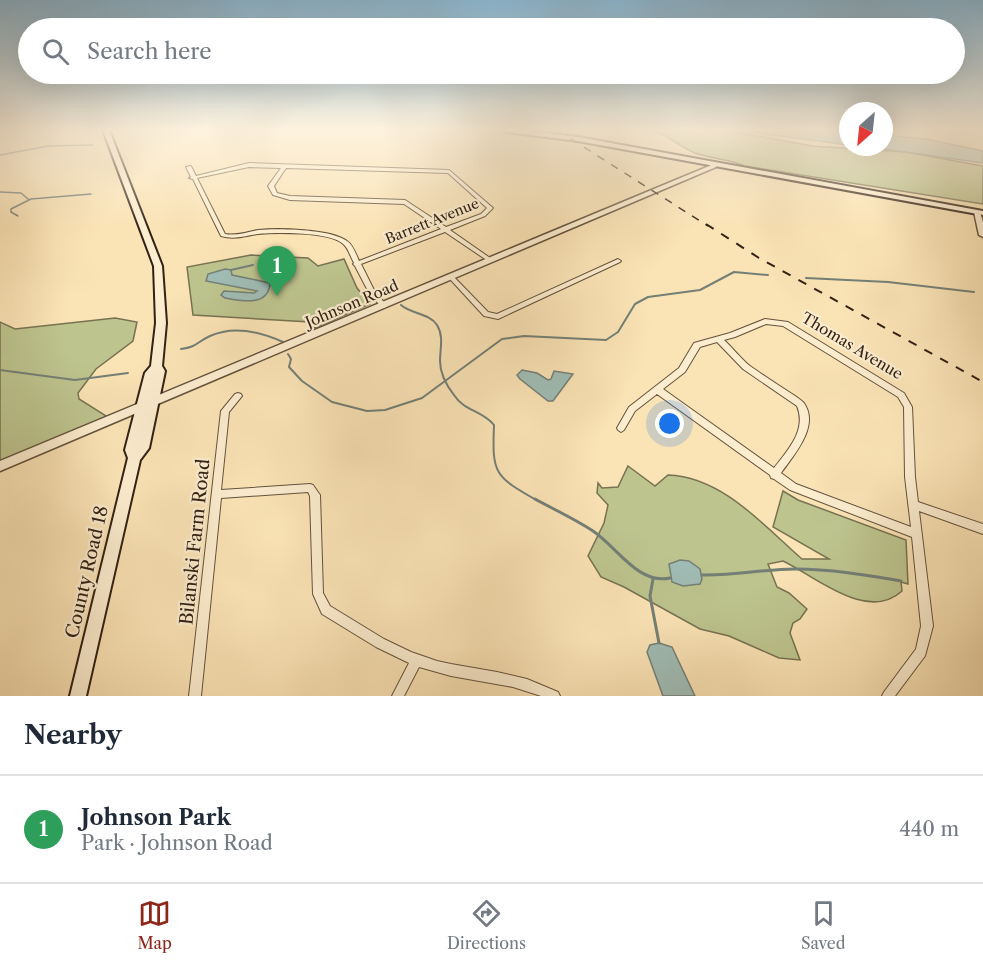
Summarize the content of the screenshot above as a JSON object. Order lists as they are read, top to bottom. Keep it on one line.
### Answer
{"streets":{"main road":["County Road 18"],"street":["Barrett Avenue","Johnson Road","Thomas Avenue","Bilanski Farm Road"]},"crossings":[["Johnson Road","County Road 18"]],"north":"bottom left","page":{"search":"Search here","pins":"1","heading":"Nearby","list":[{"mark":"1","name":"Johnson Park","note":"Park · Johnson Road","value":"440 m"}],"nav":["Map","Directions","Saved"]}}
